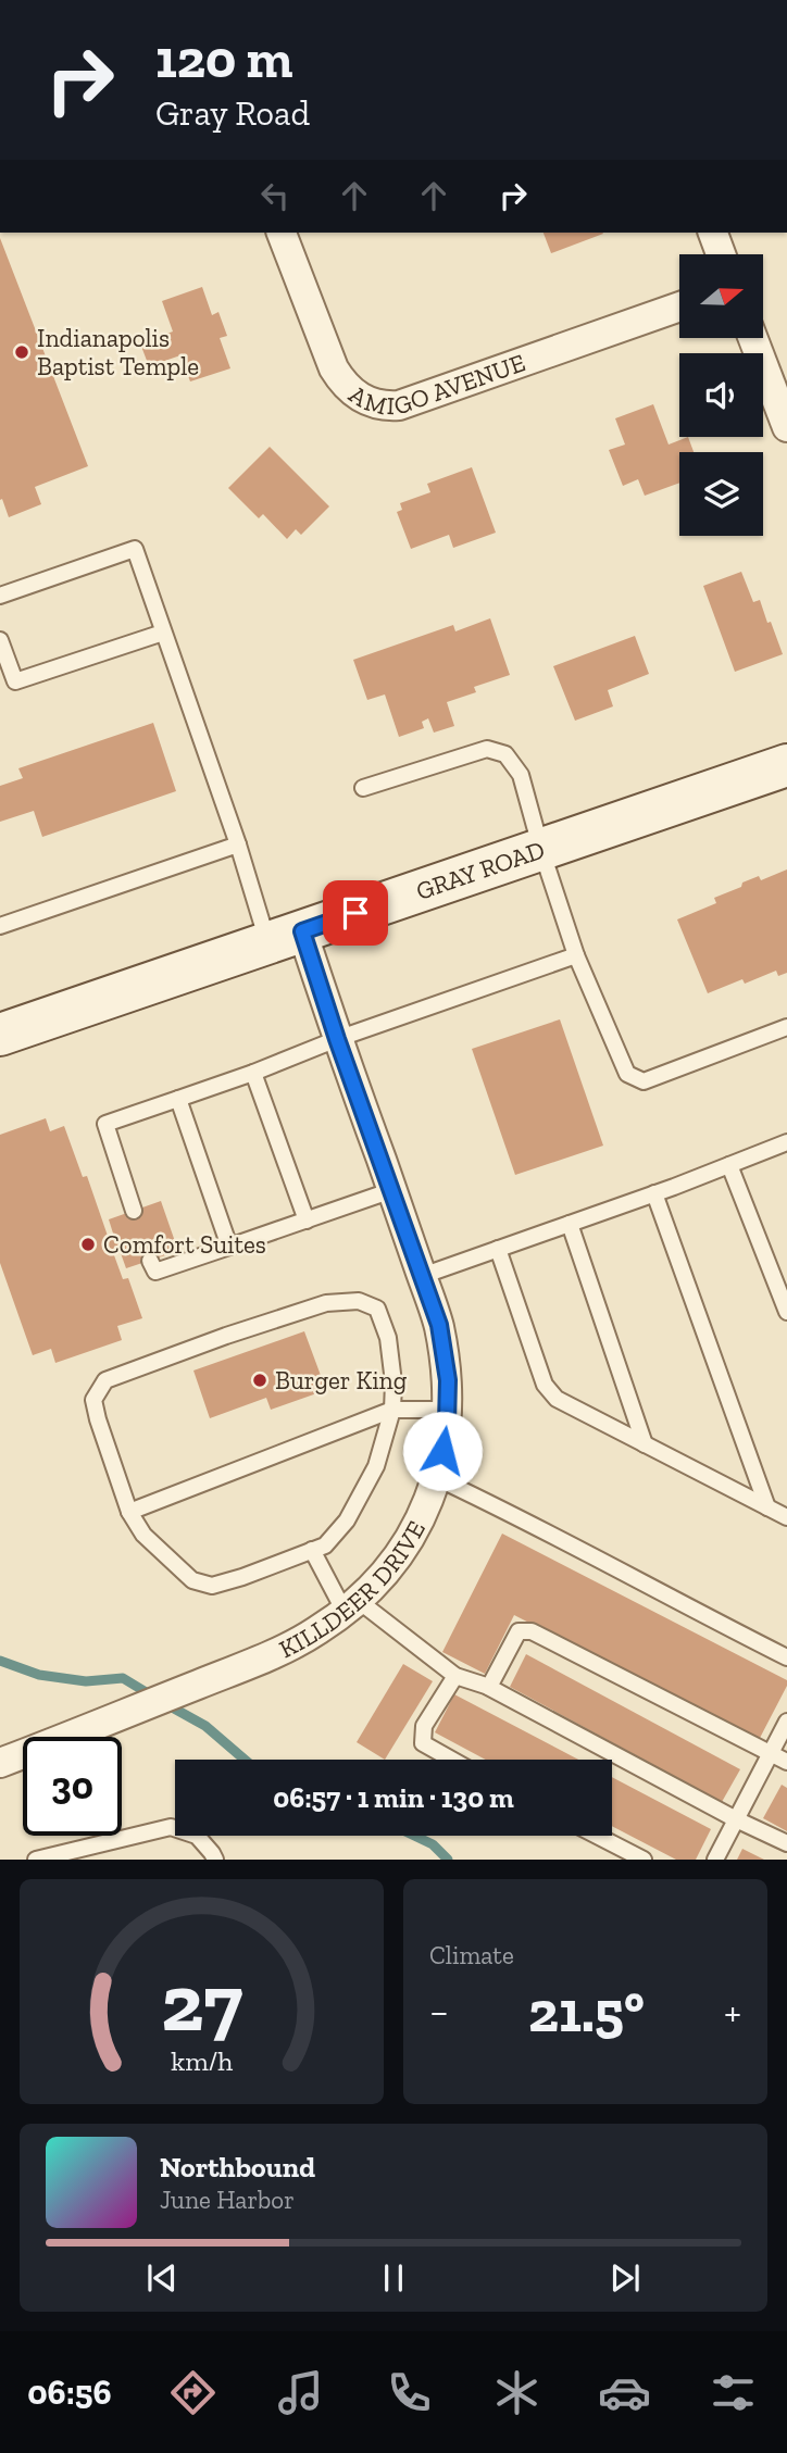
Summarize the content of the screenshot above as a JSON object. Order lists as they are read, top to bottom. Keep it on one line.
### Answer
{"streets":{"street":["AMIGO AVENUE","GRAY ROAD","KILLDEER DRIVE"]},"crossings":[["GRAY ROAD","KILLDEER DRIVE"]],"places":["Indianapolis Baptist Temple","Comfort Suites","Burger King"],"north":"right","page":{"turn":["120 m","Gray Road"],"limit":"30","trip":"06:57 · 1 min · 130 m","tile":"Climate","heat":["−","21.5°","+"],"song":["Northbound","June Harbor"],"tabs":"06:56","gauge":["27","km/h"]}}
